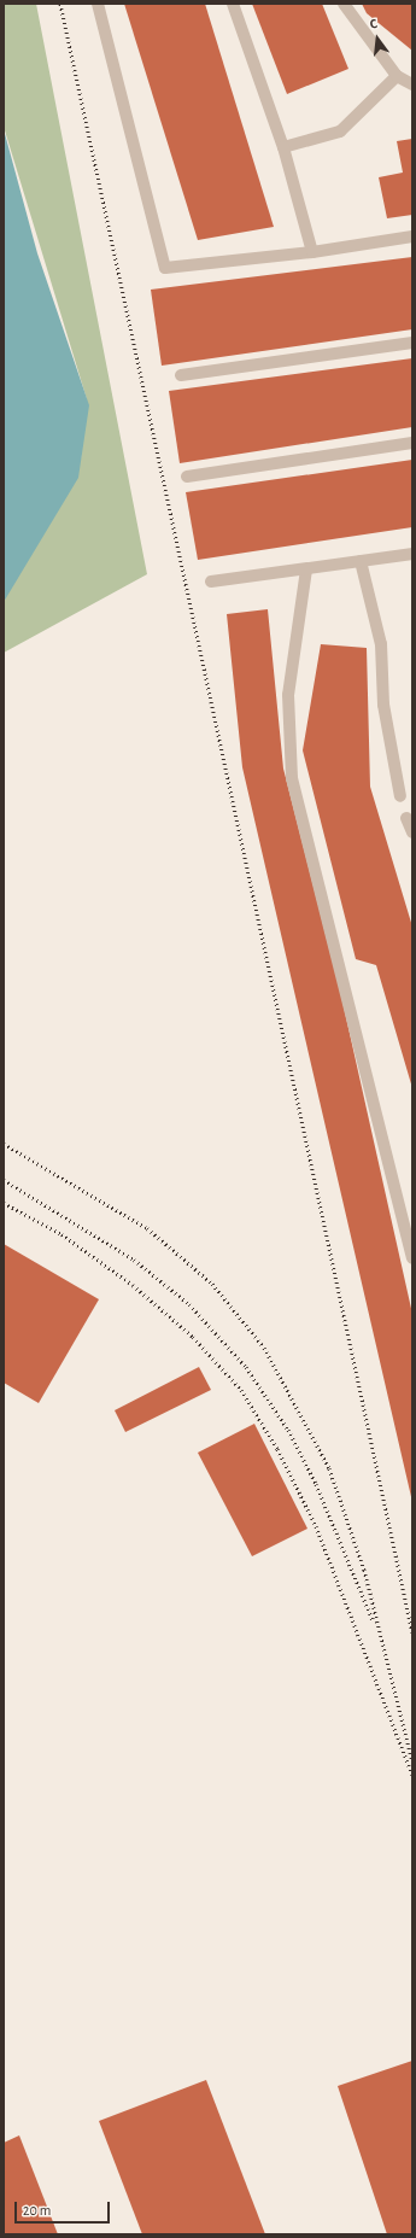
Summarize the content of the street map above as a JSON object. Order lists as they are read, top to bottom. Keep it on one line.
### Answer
{"scale_bar":"20 m","north":"top"}
